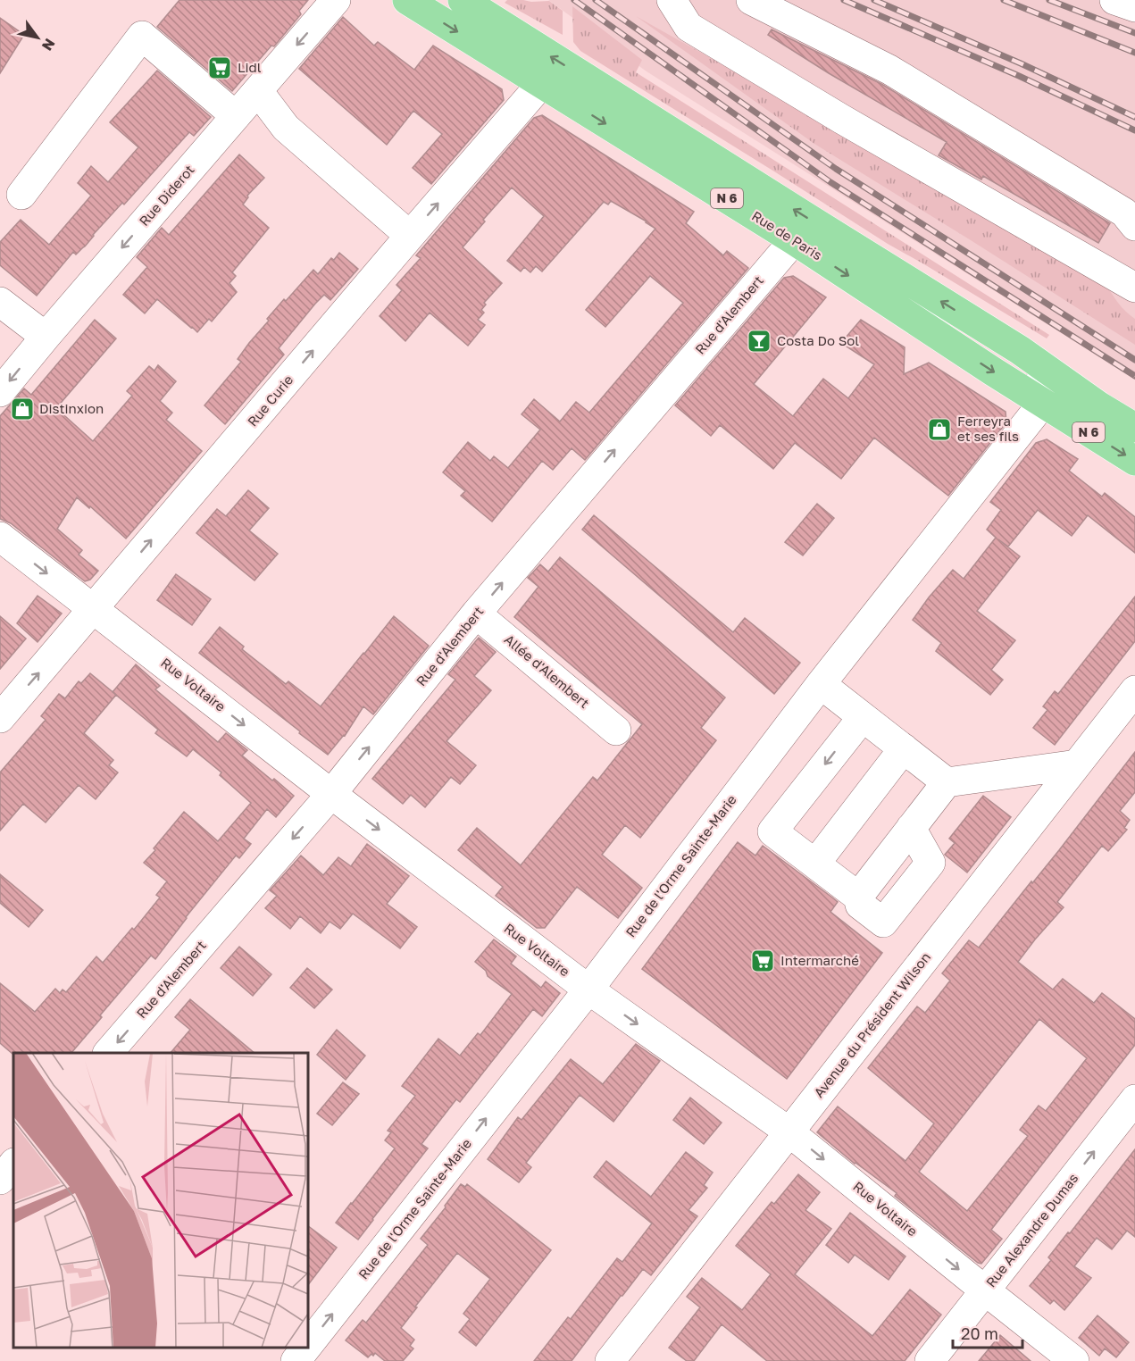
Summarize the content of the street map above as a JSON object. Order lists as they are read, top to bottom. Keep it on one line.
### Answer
{"streets":{"main road":["N 6","Rue de Paris"],"street":["Rue Diderot","Rue d'Alembert","Rue Curie","Allée d'Alembert","Rue Voltaire","Rue de l'Orme Sainte-Marie","Avenue du Président Wilson","Rue Alexandre Dumas"]},"crossings":[["N 6","Rue de Paris"],["N 6","Rue de l'Orme Sainte-Marie"],["Rue de Paris","Rue d'Alembert"],["Rue de Paris","Rue Curie"],["Rue de Paris","Rue de l'Orme Sainte-Marie"],["Rue d'Alembert","Allée d'Alembert"],["Rue d'Alembert","Rue Voltaire"],["Rue Curie","Rue Voltaire"],["Rue Voltaire","Rue de l'Orme Sainte-Marie"],["Rue Voltaire","Avenue du Président Wilson"],["Rue Voltaire","Rue Alexandre Dumas"]],"one_way":["Rue Diderot","Rue Curie","Rue Voltaire","Rue de l'Orme Sainte-Marie","Rue Alexandre Dumas"],"places":{"supermarket":["Lidl","Intermarché"],"bar":["Costa Do Sol"],"shop":["Distinxion","Ferreyra et ses fils"]},"scale_bar":"20 m","north":"bottom right"}
